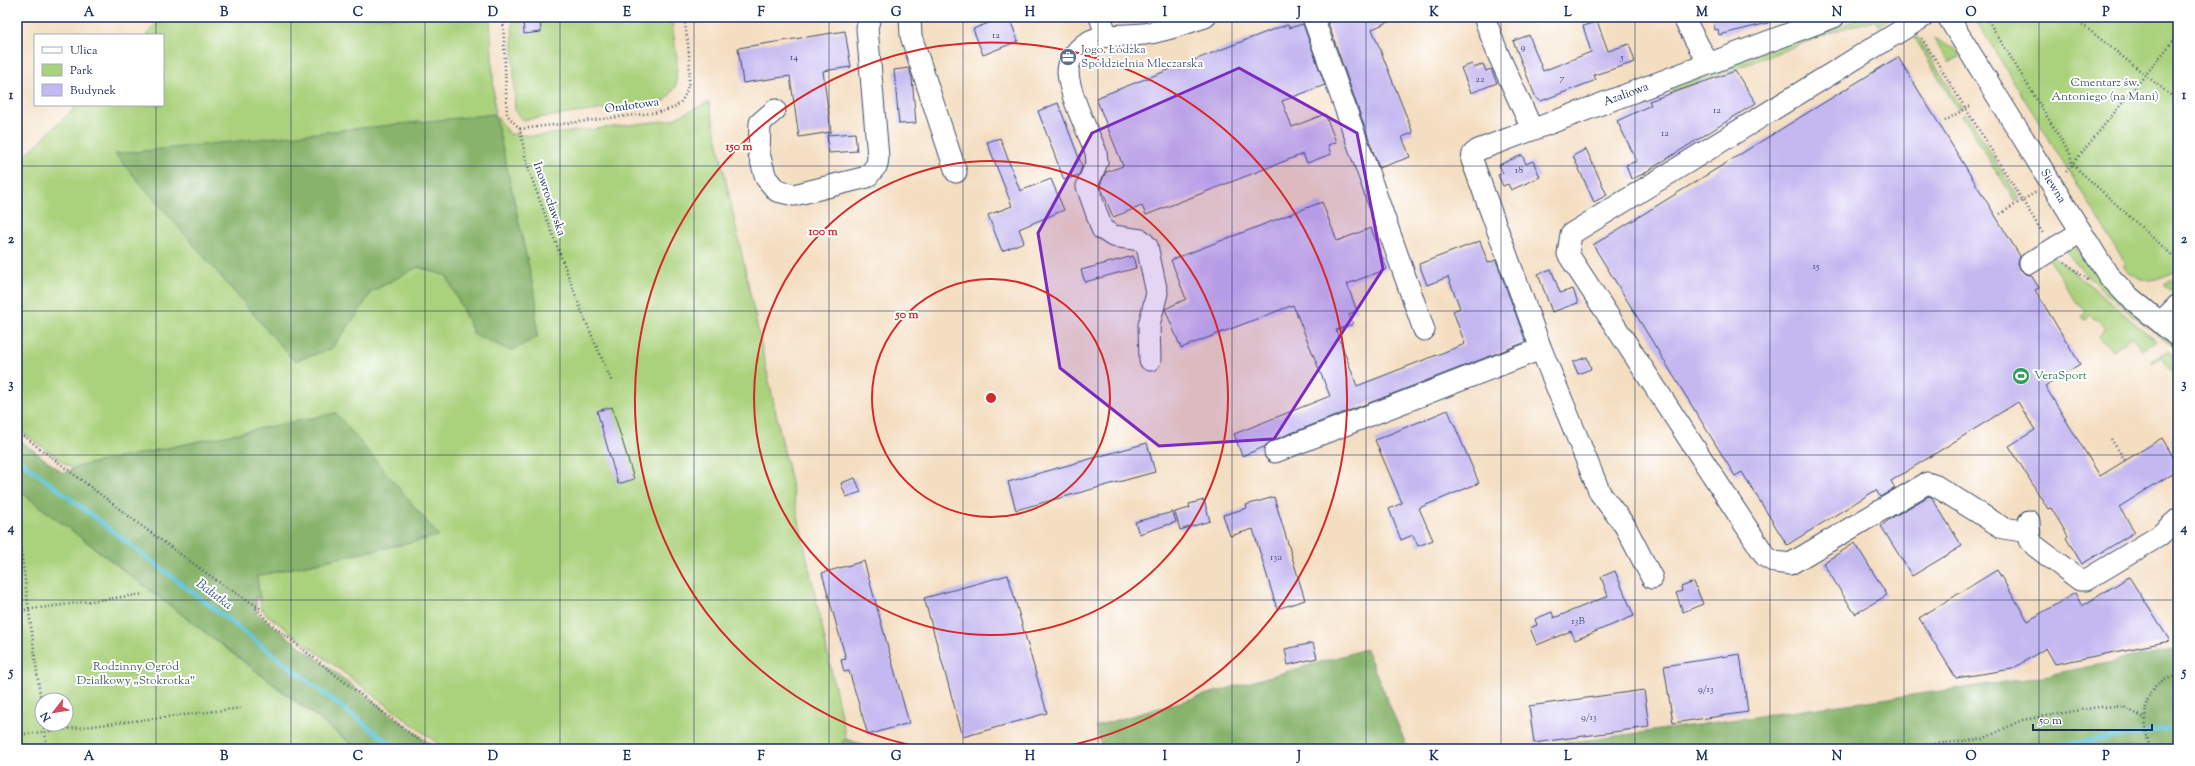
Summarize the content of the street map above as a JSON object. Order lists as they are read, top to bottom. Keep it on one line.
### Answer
{"streets":{"street":["Azaliowa","Siewna"],"path":["Omłotowa","Inowrocławska"]},"crossings":[["Omłotowa","Inowrocławska"]],"water":["Bałutka"],"parks":["Cmentarz św. Antoniego (na Mani)","Rodzinny Ogród Działkowy „Stokrotka”"],"places":{"office":["Jogo. Łódzka Spółdzielnia Mleczarska"],"sports":["VeraSport"]},"house_numbers":["12","9","14","5","7","22","12","12","18","15","13a","13B","9/13","9/13"],"legend":["Ulica","Park","Budynek"],"scale_bar":"50 m","north":"bottom left","grid":{"columns":["A","B","C","D","E","F","G","H","I","J","K","L","M","N","O","P"],"rows":["1","2","3","4","5"]},"rings":["150 m","100 m","50 m"]}
